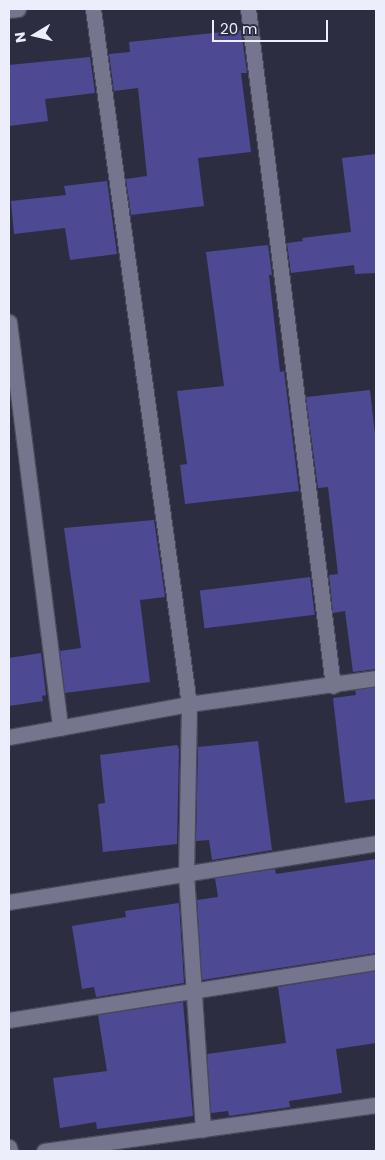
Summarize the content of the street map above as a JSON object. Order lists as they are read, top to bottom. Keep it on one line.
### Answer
{"scale_bar":"20 m","north":"left"}
